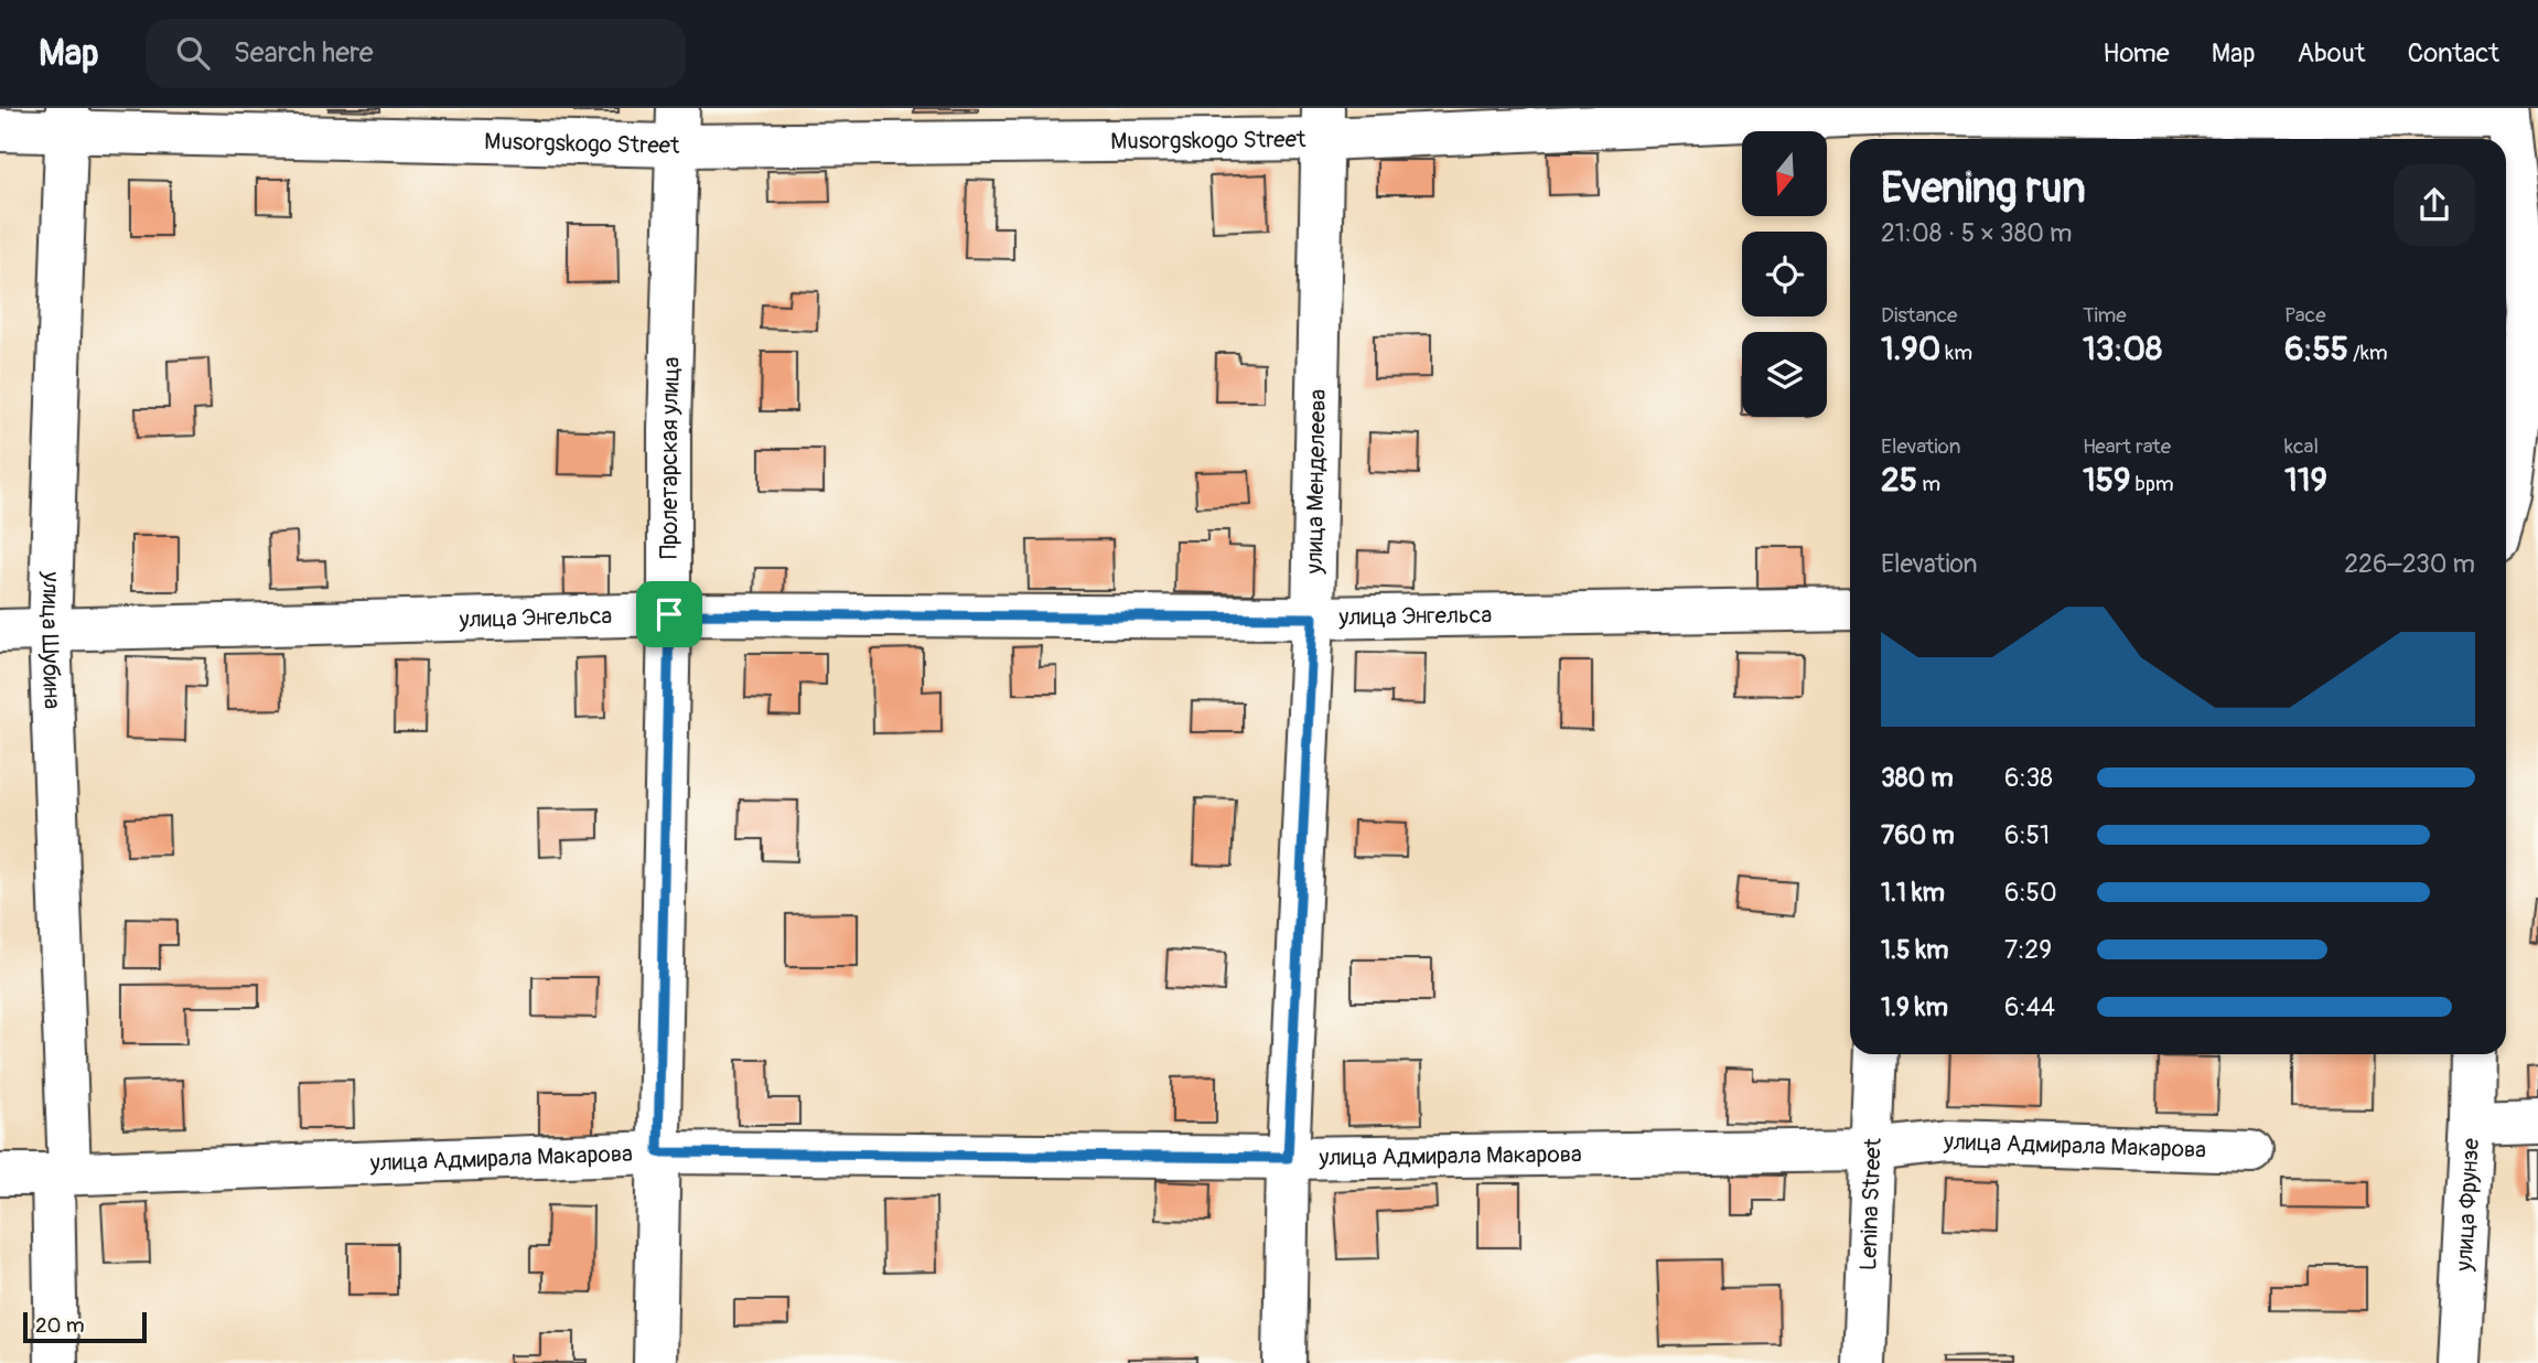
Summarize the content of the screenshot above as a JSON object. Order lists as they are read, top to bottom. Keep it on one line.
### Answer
{"streets":{"street":["Musorgskogo Street","Пролетарская улица","улица Менделеева","улица Энгельса","улица Шубина","улица Адмирала Макарова","Lenina Street","улица Фрунзе"]},"crossings":[["Musorgskogo Street","Пролетарская улица"],["Musorgskogo Street","улица Менделеева"],["Musorgskogo Street","улица Шубина"],["Пролетарская улица","улица Энгельса"],["Пролетарская улица","улица Адмирала Макарова"],["улица Менделеева","улица Энгельса"],["улица Менделеева","улица Адмирала Макарова"],["улица Энгельса","улица Шубина"],["улица Шубина","улица Адмирала Макарова"],["улица Адмирала Макарова","Lenina Street"]],"scale_bar":"20 m","north":"bottom","page":{"header":"Map","search":"Search here","nav":["Home","Map","About","Contact"],"heading":["Evening run","21:08 · 5 × 380 m"],"stats":[["Distance","1.90 km"],["Time","13:08"],["Pace","6:55 /km"],["Elevation","25 m"],["Heart rate","159 bpm"],["kcal","119"]],"chart":["Elevation","226–230 m"],"list":[{"name":"380 m","note":"6:38"},{"name":"760 m","note":"6:51"},{"name":"1.1 km","note":"6:50"},{"name":"1.5 km","note":"7:29"},{"name":"1.9 km","note":"6:44"}],"scale":"20 m"}}
